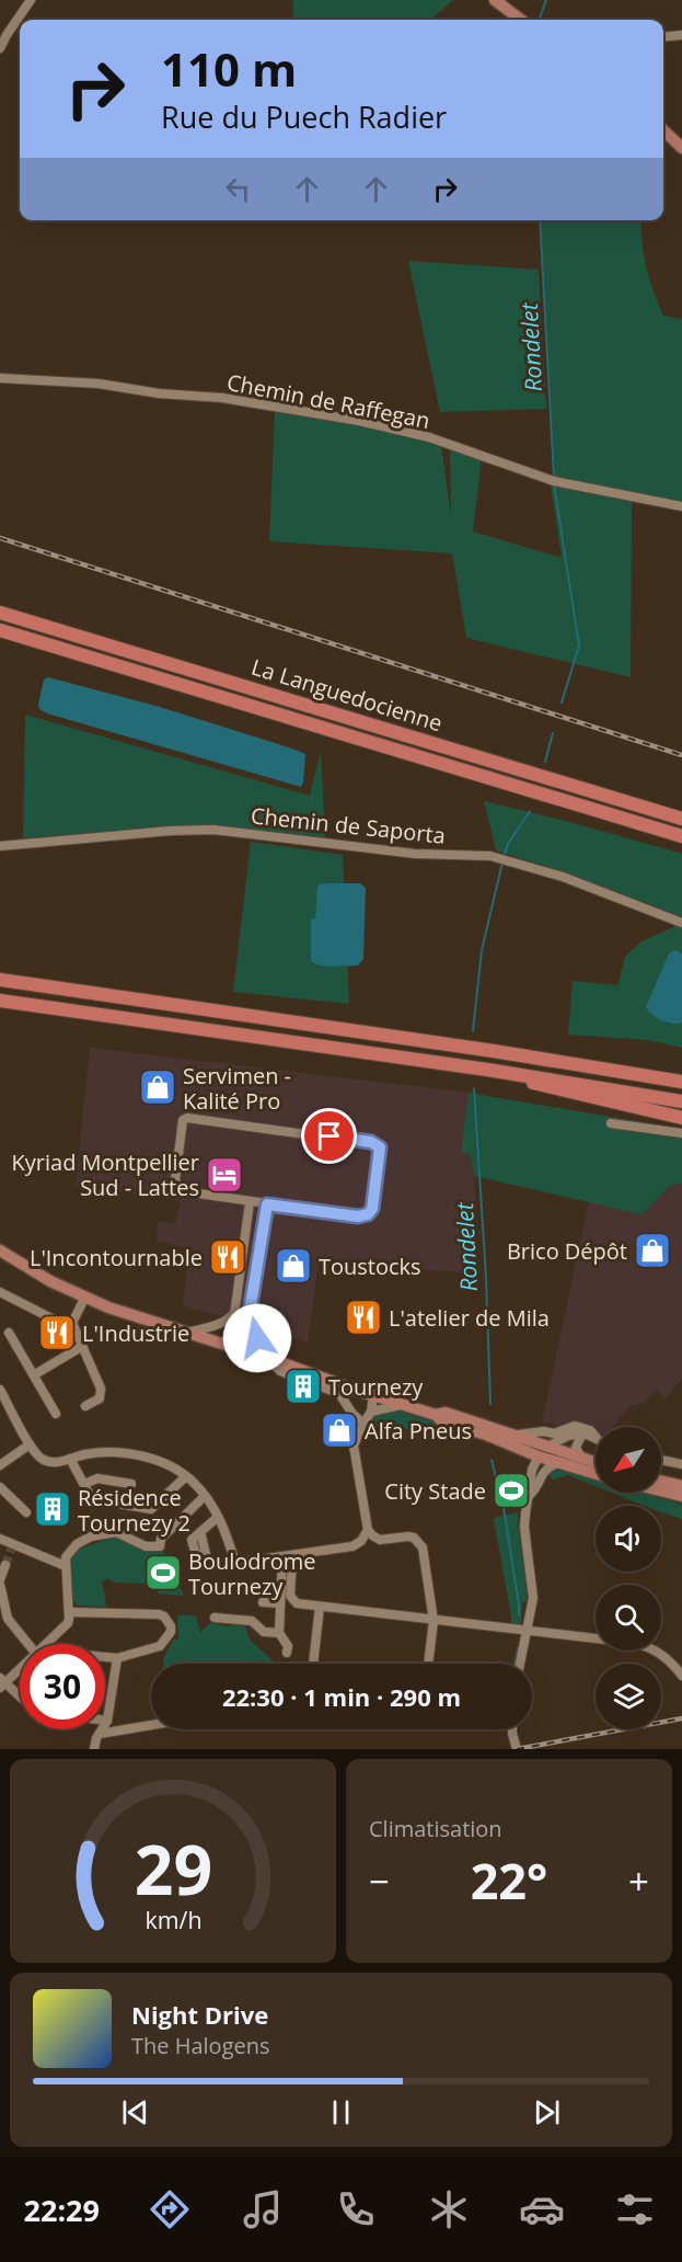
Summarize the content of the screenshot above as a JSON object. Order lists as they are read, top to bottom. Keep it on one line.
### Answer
{"streets":{"highway":["La Languedocienne"],"street":["Chemin de Raffegan","Chemin de Saporta"]},"water":["Rondelet"],"places":{"shop":["Servimen - Kalité Pro","Brico Dépôt","Toustocks","Alfa Pneus"],"hotel":["Kyriad Montpellier Sud - Lattes"],"restaurant":["L'Incontournable","L'atelier de Mila","L'Industrie"],"building":["Tournezy","Résidence Tournezy 2"],"sports":["City Stade","Boulodrome Tournezy"]},"north":"bottom left","page":{"turn":["110 m","Rue du Puech Radier"],"limit":"30","trip":"22:30 · 1 min · 290 m","tile":"Climatisation","heat":["−","22°","+"],"song":["Night Drive","The Halogens"],"tabs":"22:29","gauge":["29","km/h"]}}
